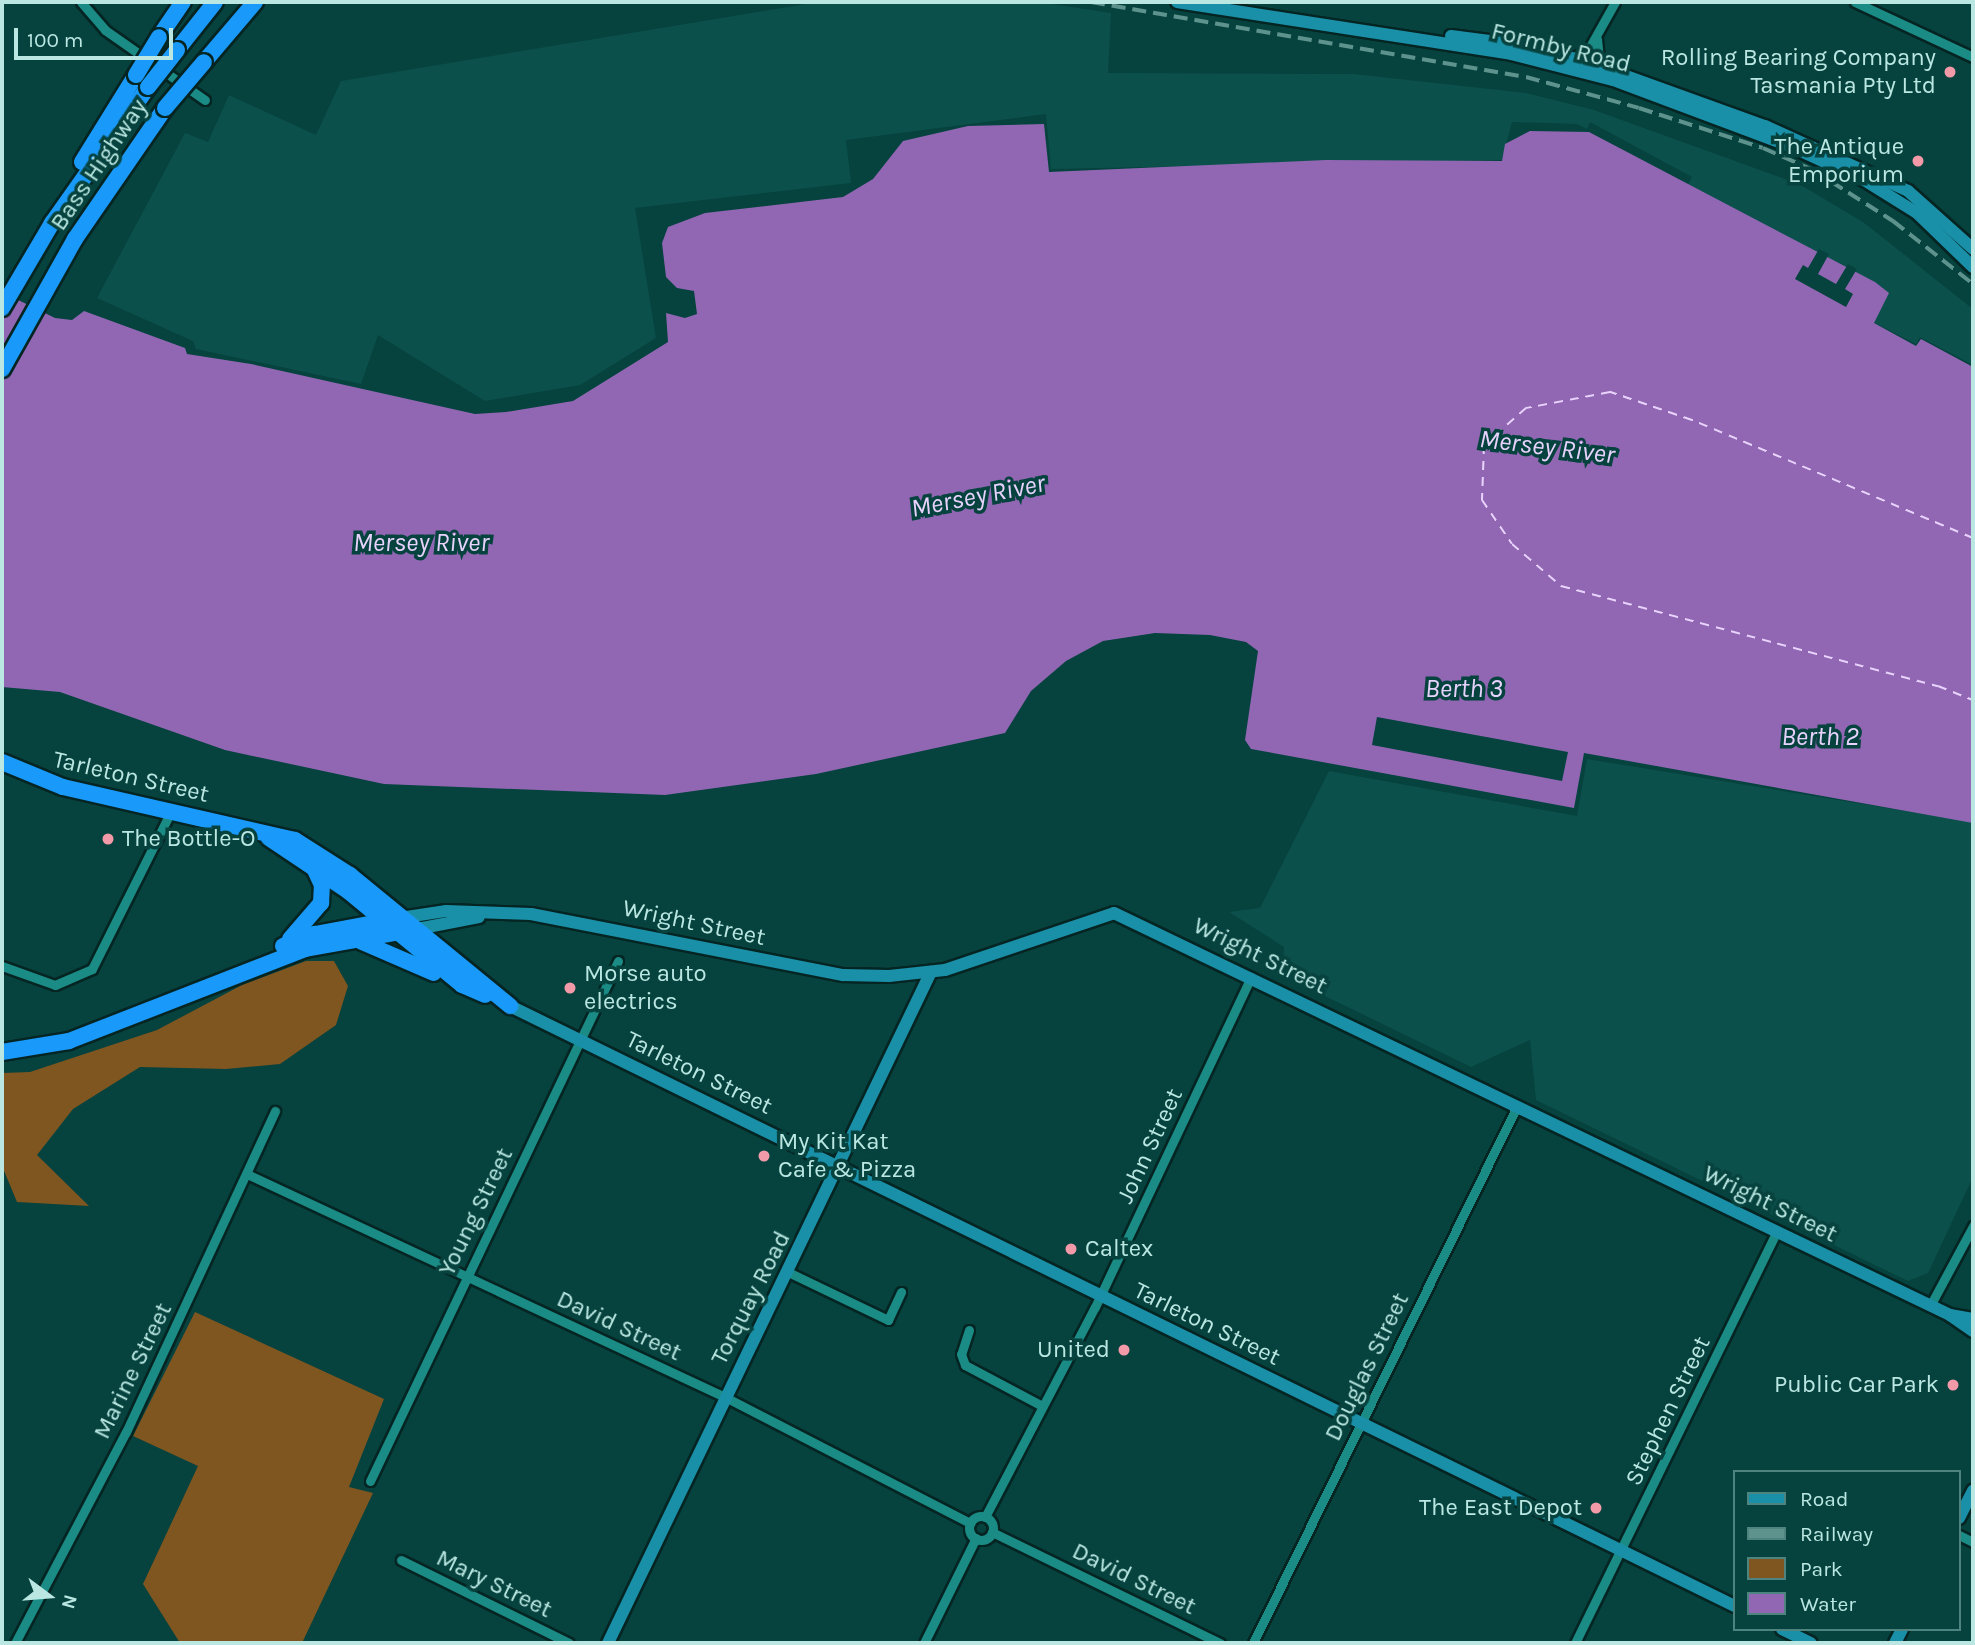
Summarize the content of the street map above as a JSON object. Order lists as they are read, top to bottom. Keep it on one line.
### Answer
{"streets":{"highway":["Bass Highway","Tarleton Street"],"main road":["Formby Road","Wright Street","Torquay Road"],"street":["John Street","Young Street","David Street","Douglas Street","Marine Street","Stephen Street","Mary Street"]},"crossings":[["Tarleton Street","Wright Street"],["Tarleton Street","John Street"],["Tarleton Street","Young Street"],["Tarleton Street","Torquay Road"],["Tarleton Street","Douglas Street"],["Tarleton Street","Stephen Street"],["Wright Street","John Street"],["Wright Street","Torquay Road"],["Wright Street","Douglas Street"],["Wright Street","Stephen Street"],["Young Street","David Street"],["Torquay Road","David Street"],["David Street","Marine Street"]],"water":["Mersey River","Berth 3","Berth 2"],"places":["Rolling Bearing Company Tasmania Pty Ltd","The Antique Emporium","The Bottle-O","Morse auto electrics","My Kit Kat Cafe & Pizza","Caltex","United","Public Car Park","The East Depot"],"legend":["Road","Railway","Park","Water"],"scale_bar":"100 m","north":"right"}
